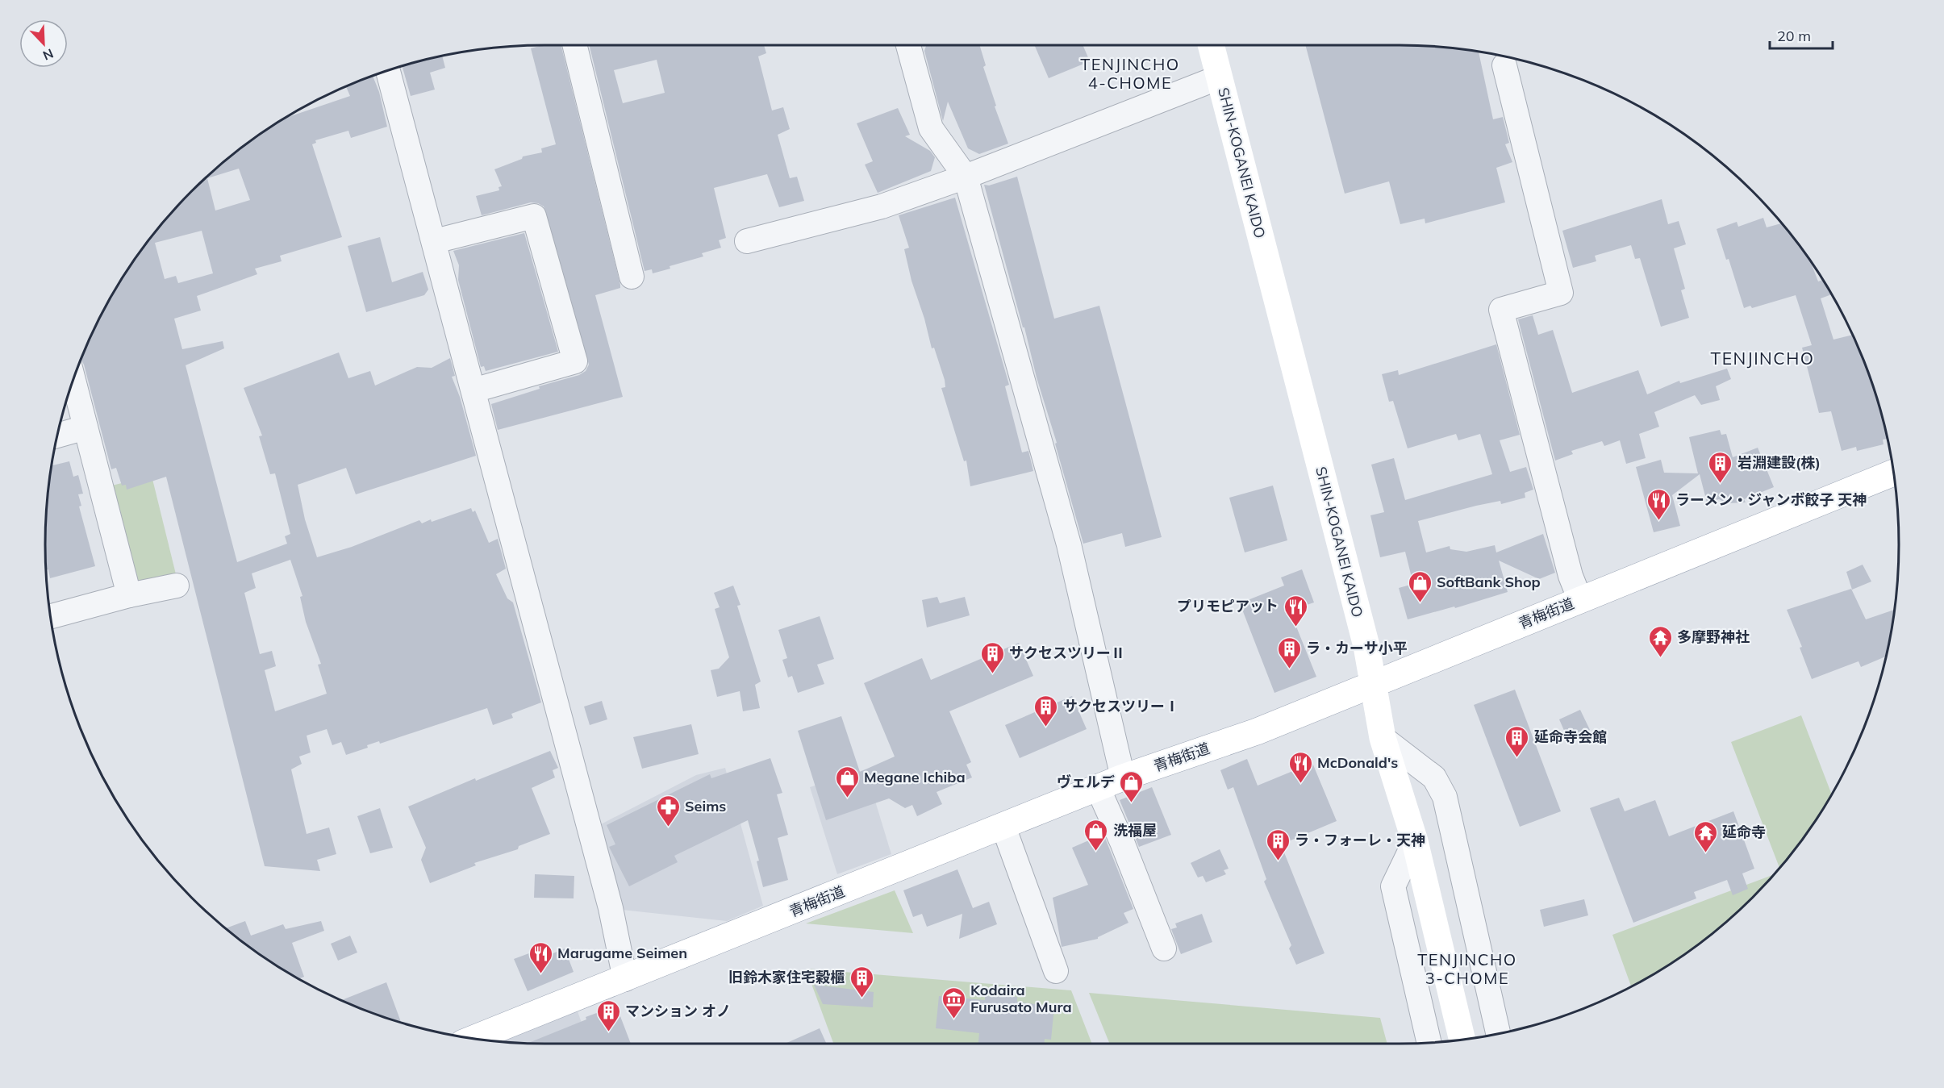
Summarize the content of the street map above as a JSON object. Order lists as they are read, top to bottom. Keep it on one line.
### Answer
{"streets":{"main road":["SHIN-KOGANEI KAIDO","青梅街道"]},"crossings":[["SHIN-KOGANEI KAIDO","青梅街道"]],"districts":["TENJINCHO 4-CHOME","TENJINCHO","TENJINCHO 3-CHOME"],"places":{"building":["岩淵建設(株)","ラ・カーサ小平","サクセスツリーⅡ","サクセスツリーⅠ","延命寺会館","ラ・フォーレ・天神","旧鈴木家住宅穀櫃","マンション オノ"],"restaurant":["ラーメン・ジャンボ餃子 天神","プリモピアット","McDonald's","Marugame Seimen"],"shop":["SoftBank Shop","Megane Ichiba","ヴェルデ","洗福屋"],"temple":["多摩野神社","延命寺"],"pharmacy":["Seims"],"museum":["Kodaira Furusato Mura"]},"scale_bar":"20 m","north":"bottom right"}
